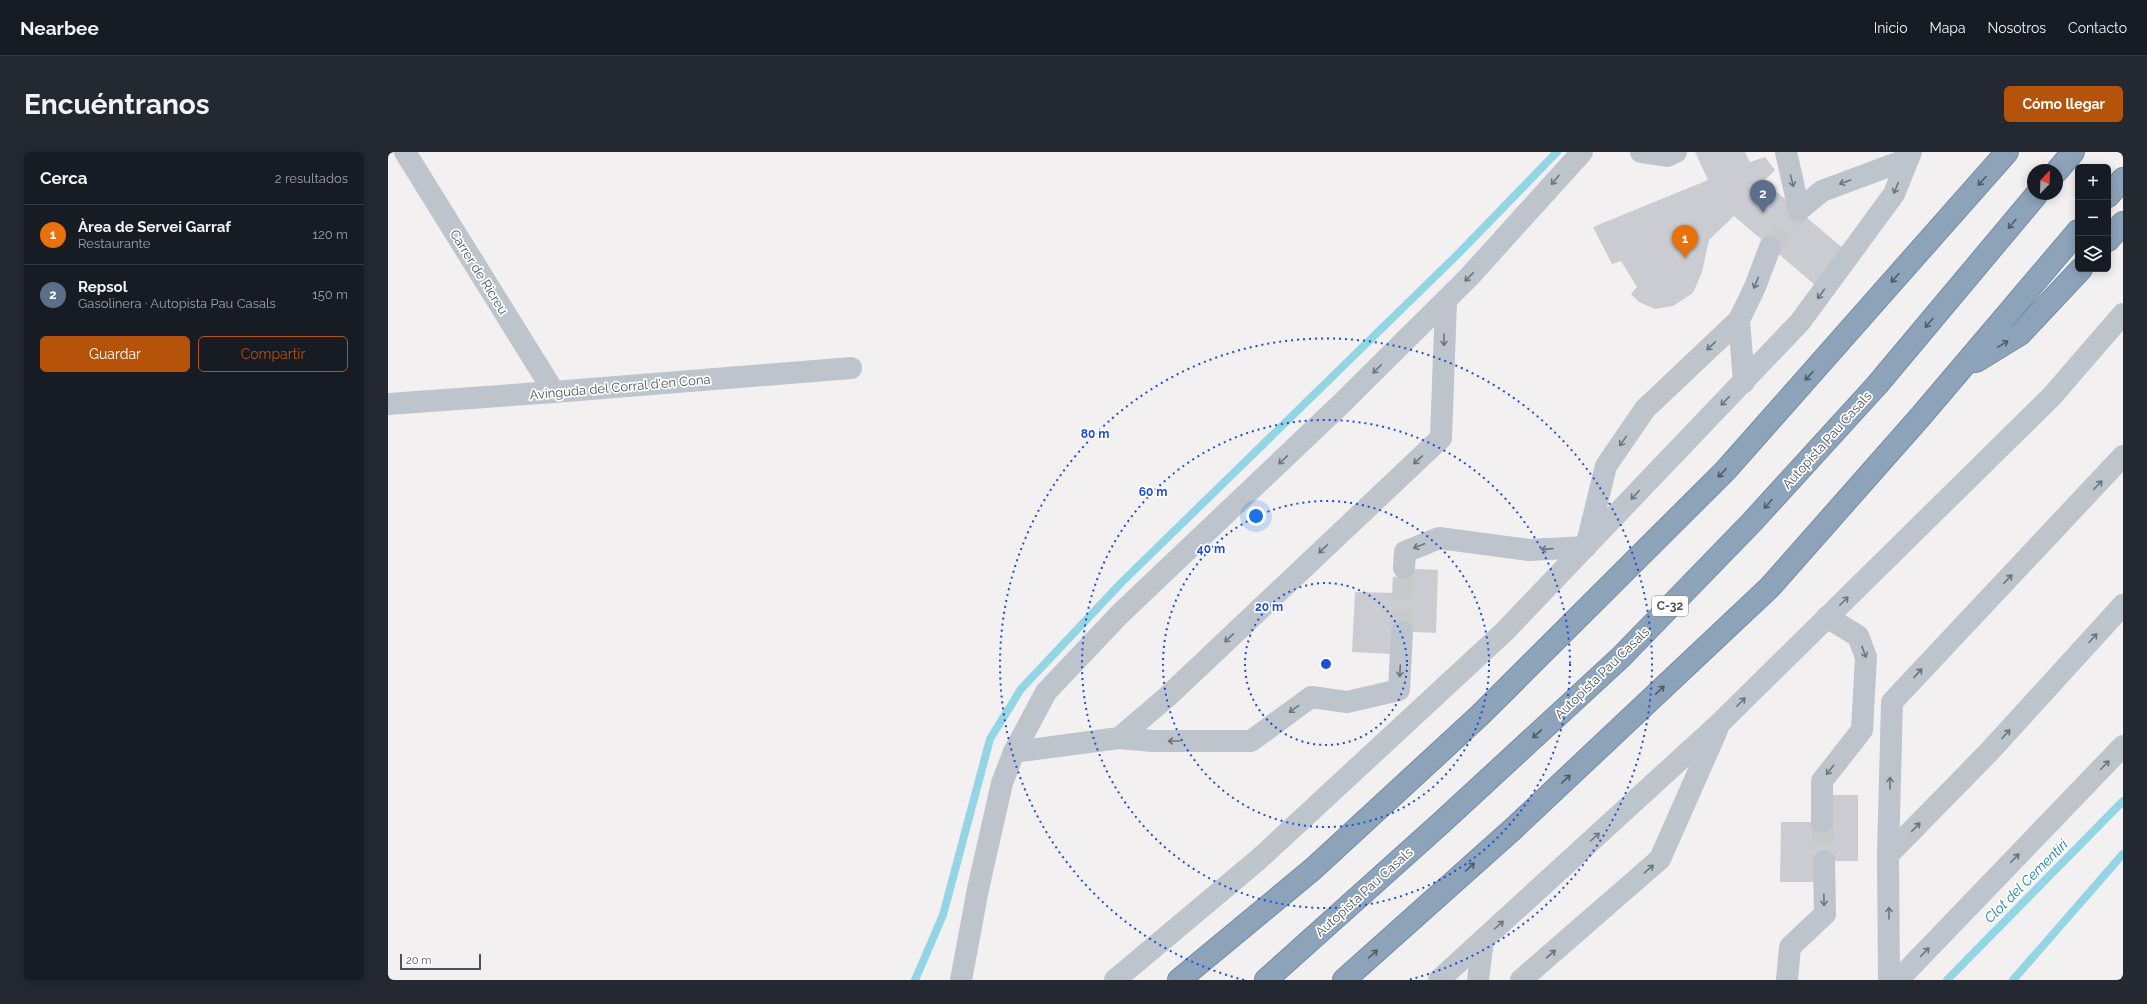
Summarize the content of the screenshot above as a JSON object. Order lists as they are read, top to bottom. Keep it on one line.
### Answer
{"streets":{"highway":["Autopista Pau Casals","C-32"],"street":["Carrer de Ricreu","Avinguda del Corral d'en Cona"]},"crossings":[["Carrer de Ricreu","Avinguda del Corral d'en Cona"]],"water":["Clot del Cementiri"],"scale_bar":"20 m","north":"top right","page":{"header":"Nearbee","nav":["Inicio","Mapa","Nosotros","Contacto"],"buttons":["Cómo llegar",["Guardar","Compartir"]],"title":"Encuéntranos","heading":["Cerca","2 resultados"],"map_buttons":["+","−"],"pins":["2","1"],"list":[{"mark":"1","name":"Àrea de Servei Garraf","note":"Restaurante","value":"120 m"},{"mark":"2","name":"Repsol","note":"Gasolinera · Autopista Pau Casals","value":"150 m"}],"scale":"20 m"},"rings":["80 m","60 m","40 m","20 m"]}
